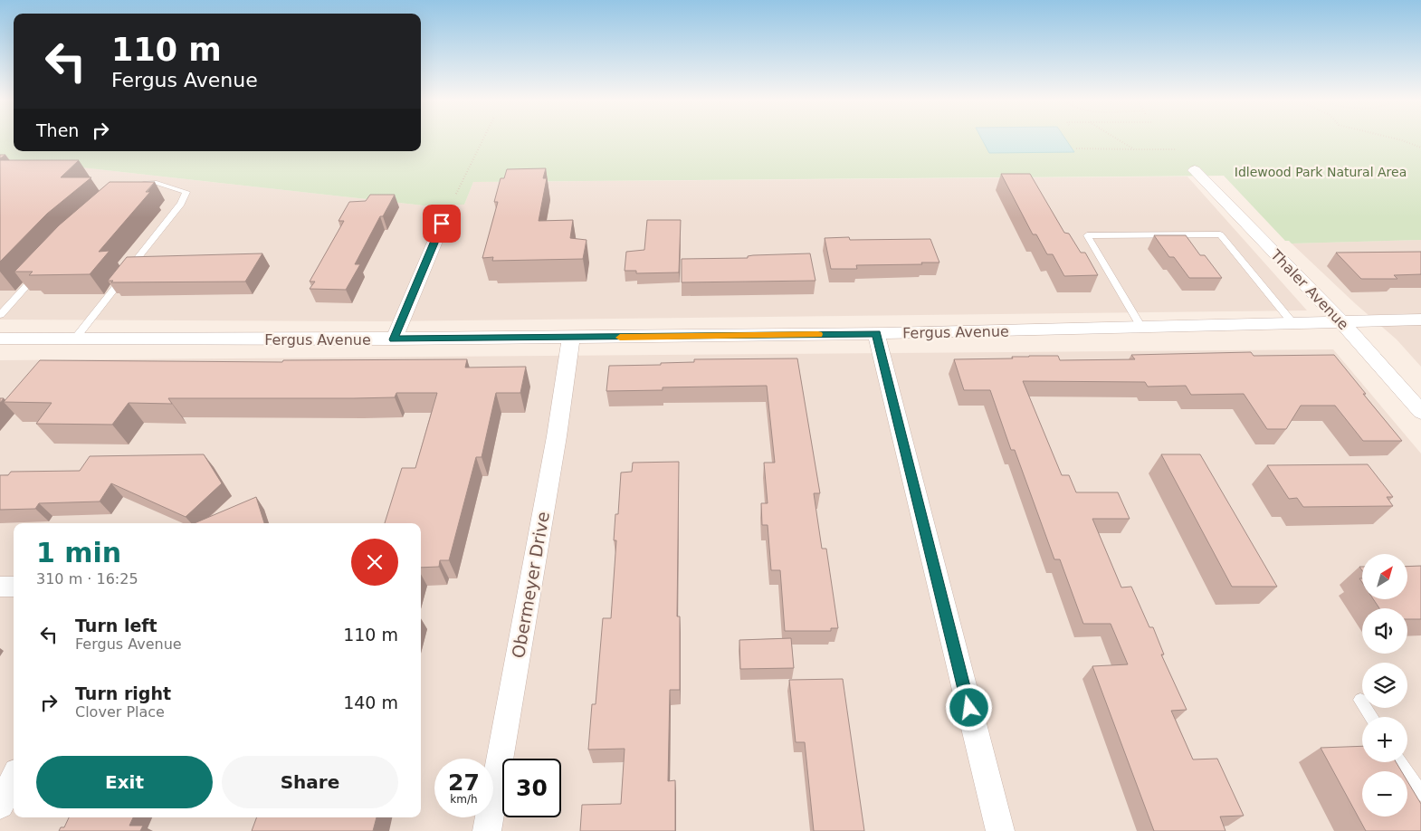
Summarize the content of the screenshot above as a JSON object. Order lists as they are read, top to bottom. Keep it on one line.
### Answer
{"streets":{"street":["Thaler Avenue","Fergus Avenue","Obermeyer Drive"]},"crossings":[["Thaler Avenue","Fergus Avenue"],["Fergus Avenue","Obermeyer Drive"]],"parks":["Idlewood Park Natural Area"],"north":"top right","page":{"turn":["110 m","Fergus Avenue"],"then":"Then","heading":["1 min","310 m · 16:25"],"map_buttons":["+","−"],"list":[{"name":"Turn left","note":"Fergus Avenue","value":"110 m"},{"name":"Turn right","note":"Clover Place","value":"140 m"}],"buttons":["Exit","Share"],"speed":"27 km/h","limit":"30"}}
